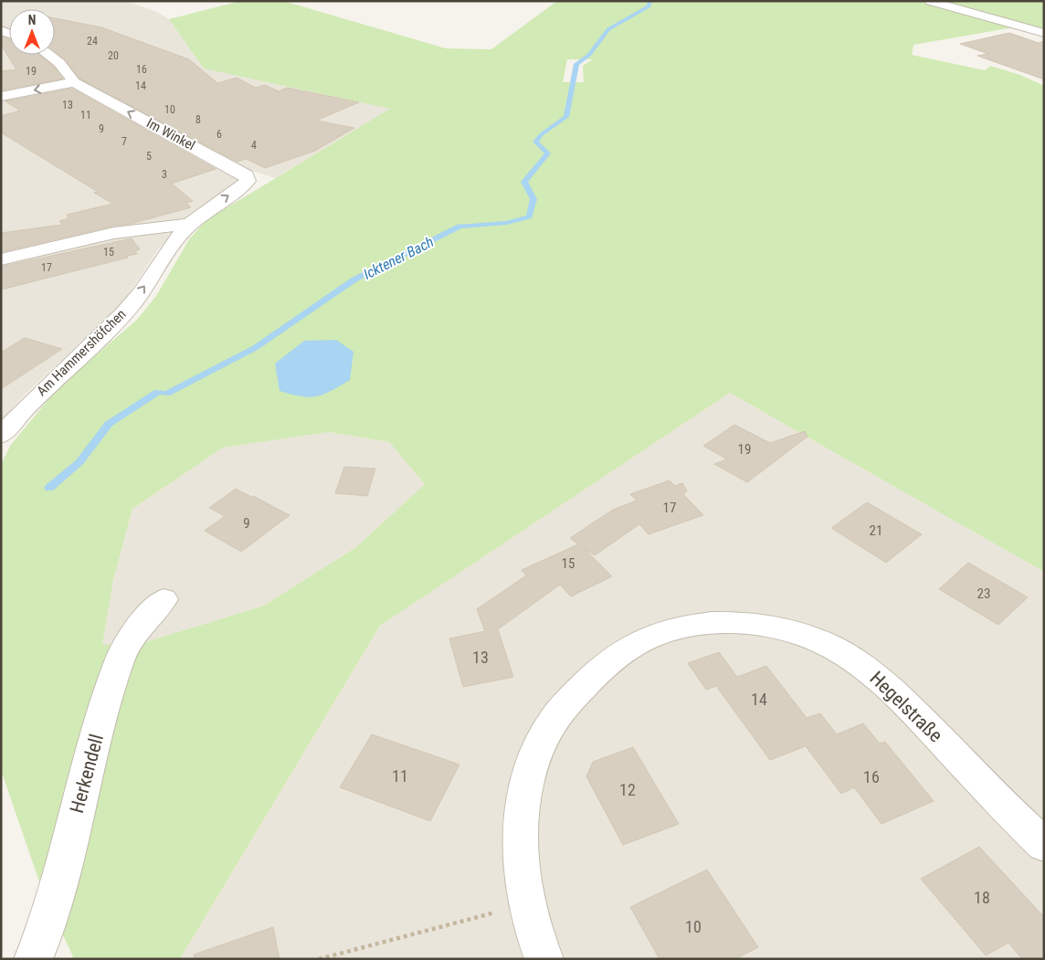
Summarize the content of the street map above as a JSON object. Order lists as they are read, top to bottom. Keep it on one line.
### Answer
{"streets":{"street":["Im Winkel","Am Hammershöfchen","Hegelstraße","Herkendell"]},"crossings":[["Im Winkel","Am Hammershöfchen"]],"one_way":["Am Hammershöfchen"],"water":["Icktener Bach"],"house_numbers":["24","20","16","19","14","13","10","11","8","9","6","7","4","5","3","15","17","19","17","9","21","15","23","13","14","11","16","12","18","10"],"north":"top"}
